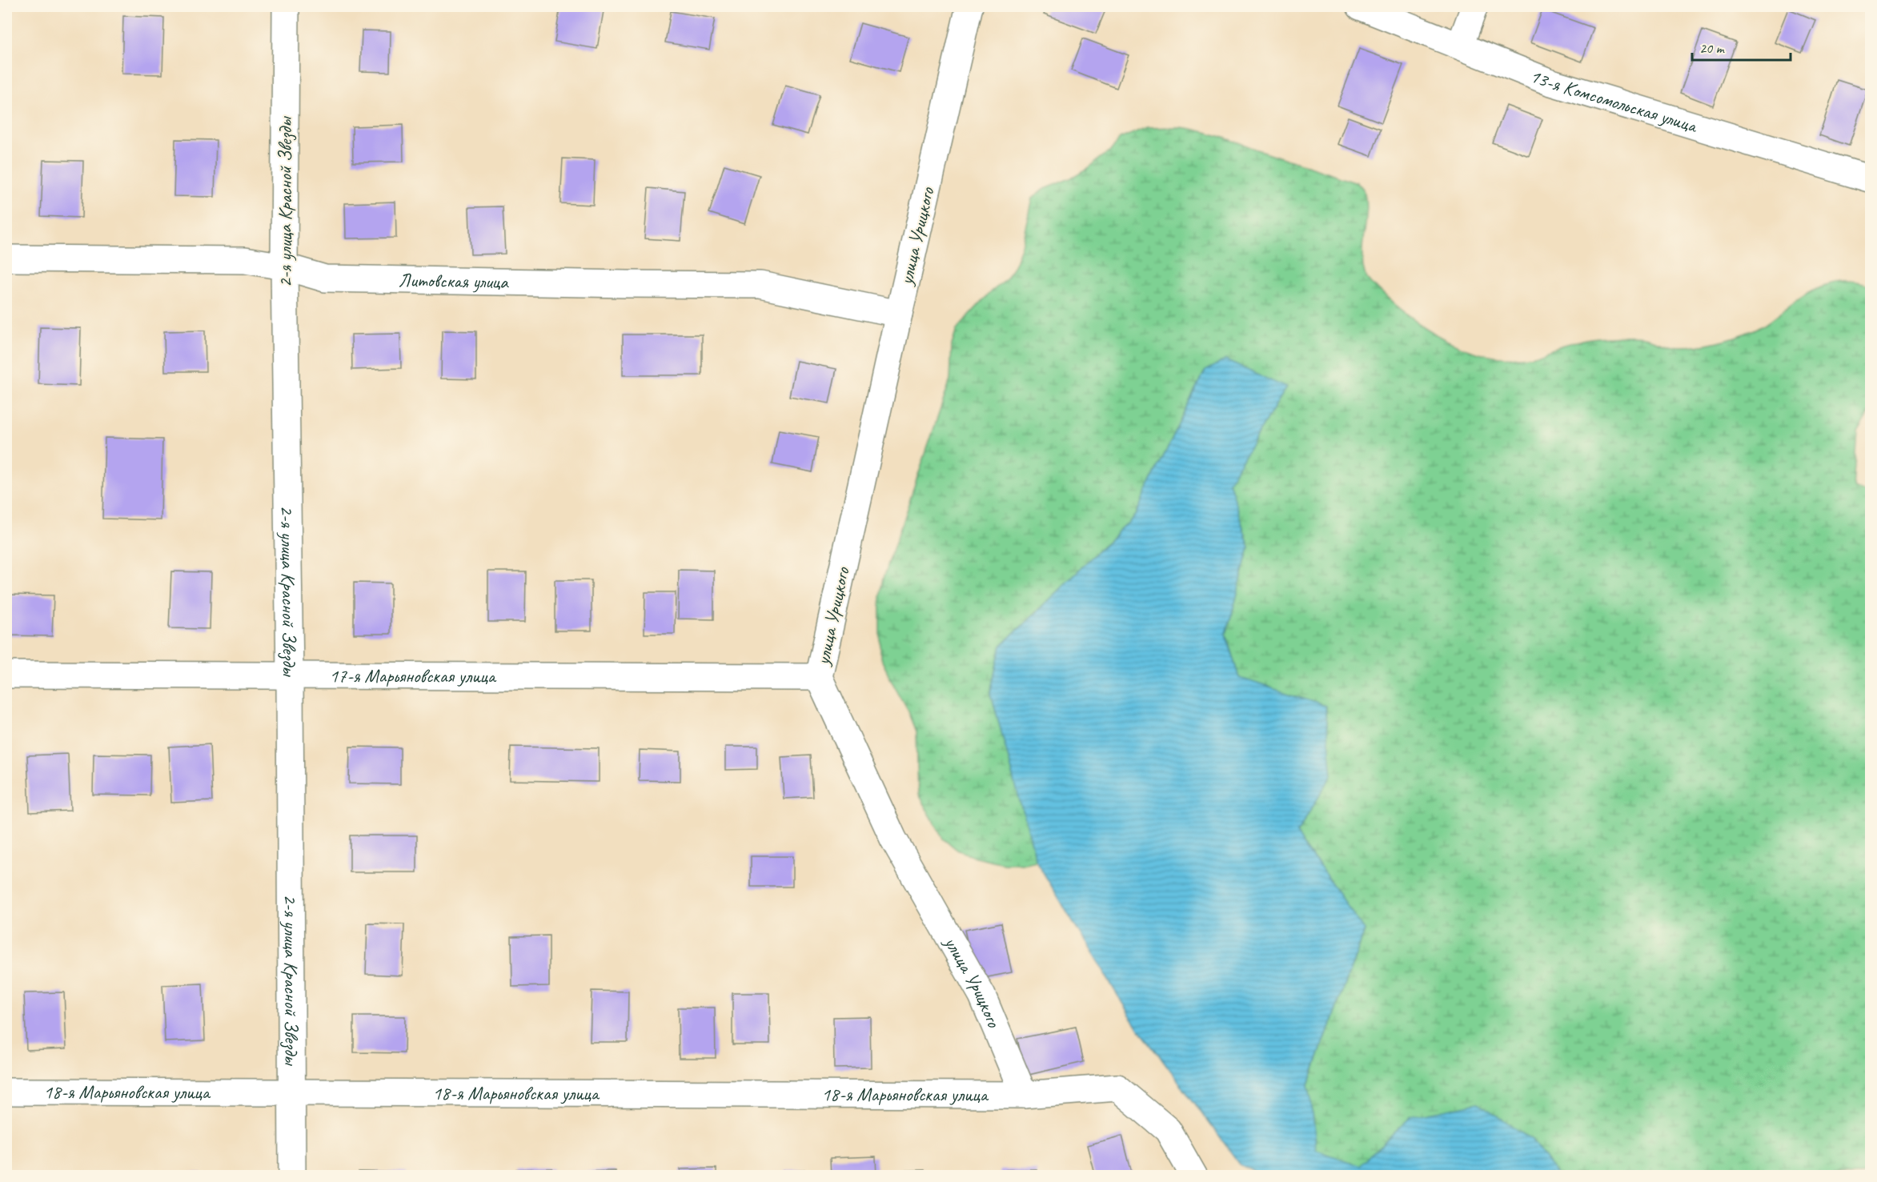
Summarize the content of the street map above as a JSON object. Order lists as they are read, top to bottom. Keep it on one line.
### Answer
{"streets":{"street":["13-я Комсомольская улица","2-я улица Красной Звезды","улица Урицкого","Литовская улица","17-я Марьяновская улица","18-я Марьяновская улица"]},"crossings":[["2-я улица Красной Звезды","Литовская улица"],["2-я улица Красной Звезды","17-я Марьяновская улица"],["2-я улица Красной Звезды","18-я Марьяновская улица"],["улица Урицкого","Литовская улица"],["улица Урицкого","17-я Марьяновская улица"],["улица Урицкого","18-я Марьяновская улица"]],"scale_bar":"20 m"}
